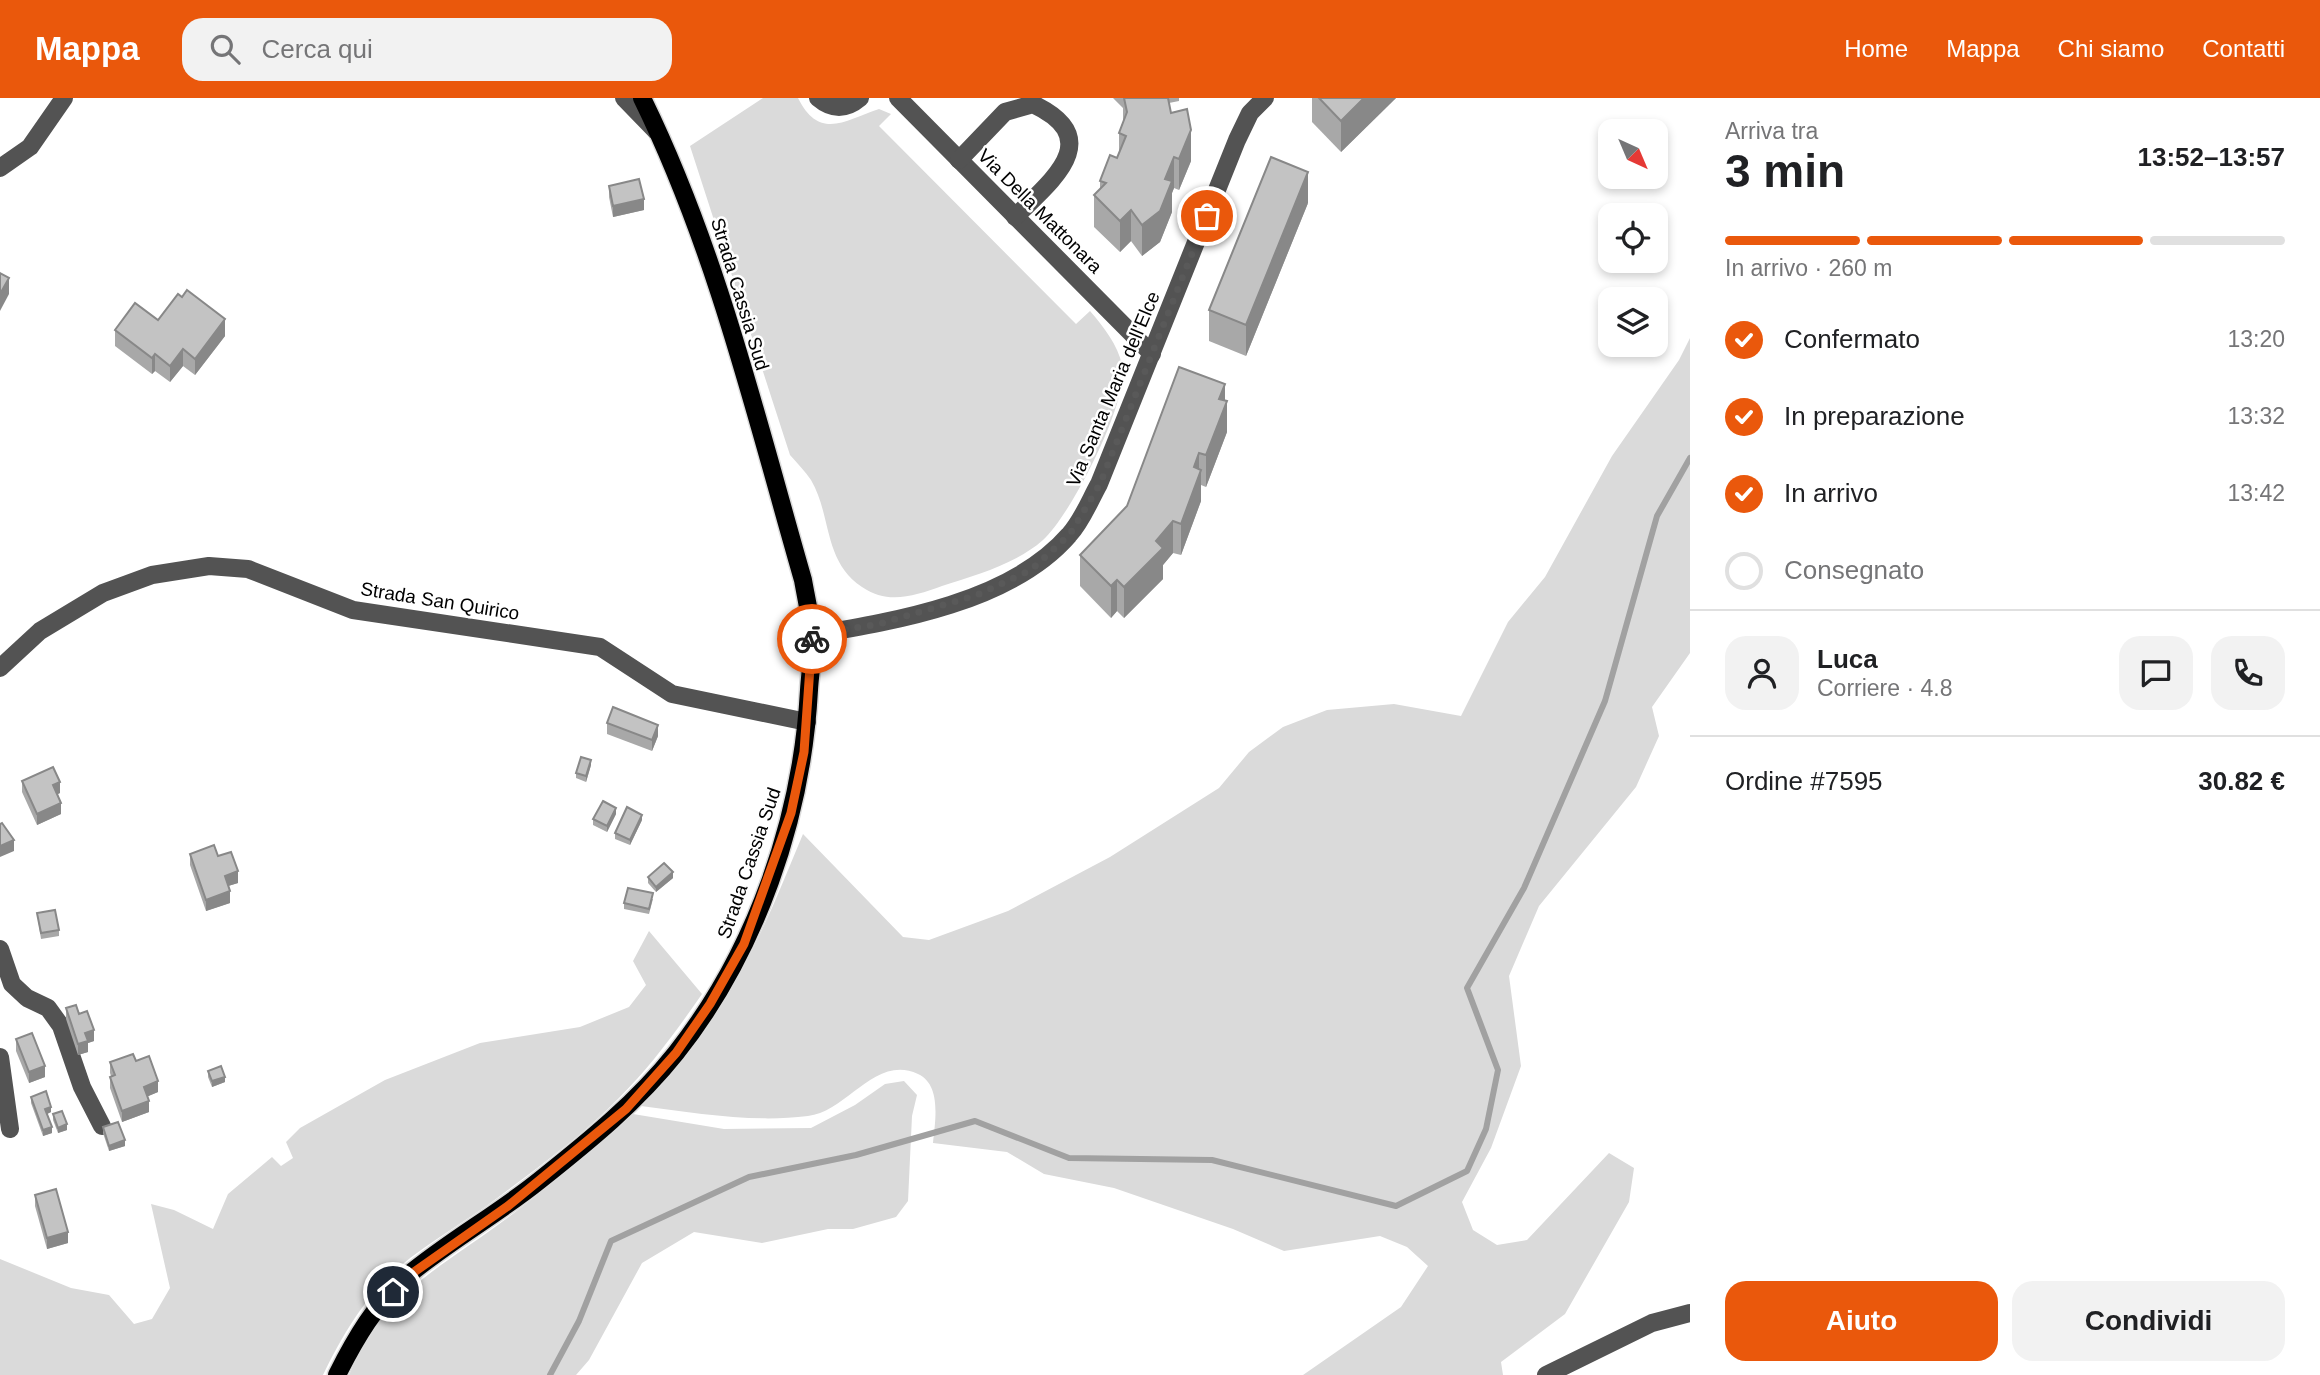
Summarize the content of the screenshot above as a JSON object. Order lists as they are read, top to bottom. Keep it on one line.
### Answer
{"streets":{"main road":["Strada Cassia Sud"],"street":["Via Della Mattonara","Via Santa Maria dell'Elce","Strada San Quirico"]},"crossings":[["Via Della Mattonara","Via Santa Maria dell'Elce"],["Strada Cassia Sud","Via Santa Maria dell'Elce"],["Strada Cassia Sud","Strada San Quirico"]],"north":"bottom right","page":{"header":"Mappa","search":"Cerca qui","nav":["Home","Mappa","Chi siamo","Contatti"],"heading":["3 min","Arriva tra","13:52–13:57"],"panel":["Luca","Corriere · 4.8","Ordine #7595","30.82 €"],"bar":"In arrivo · 260 m","list":[["Confermato","13:20"],["In preparazione","13:32"],["In arrivo","13:42"],"Consegnato"],"buttons":["Aiuto","Condividi"]}}
